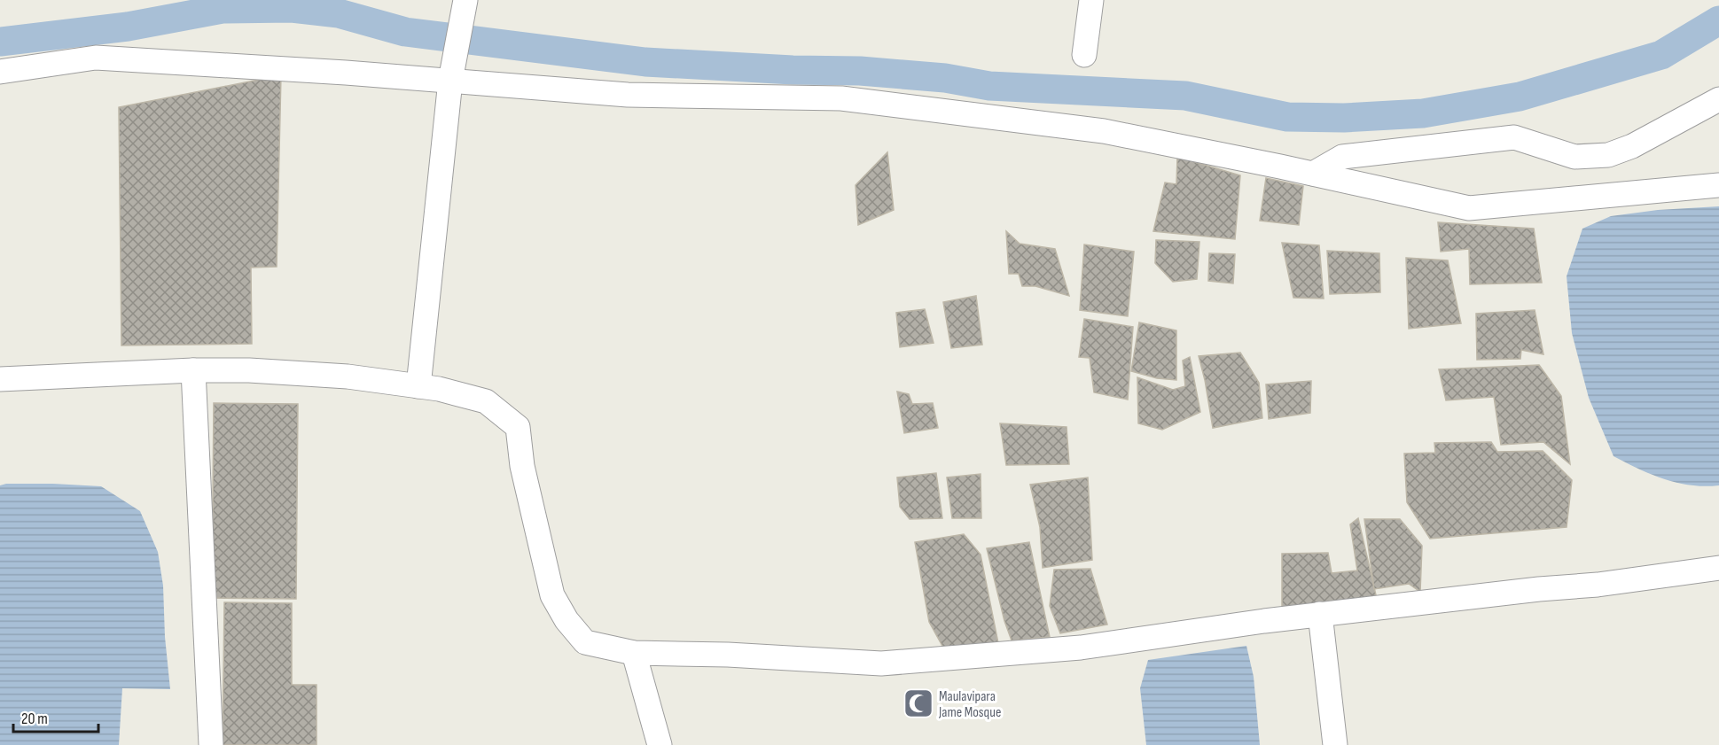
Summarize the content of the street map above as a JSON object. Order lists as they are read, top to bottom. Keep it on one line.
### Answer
{"places":{"mosque":["Maulavipara Jame Mosque"]},"scale_bar":"20 m"}
